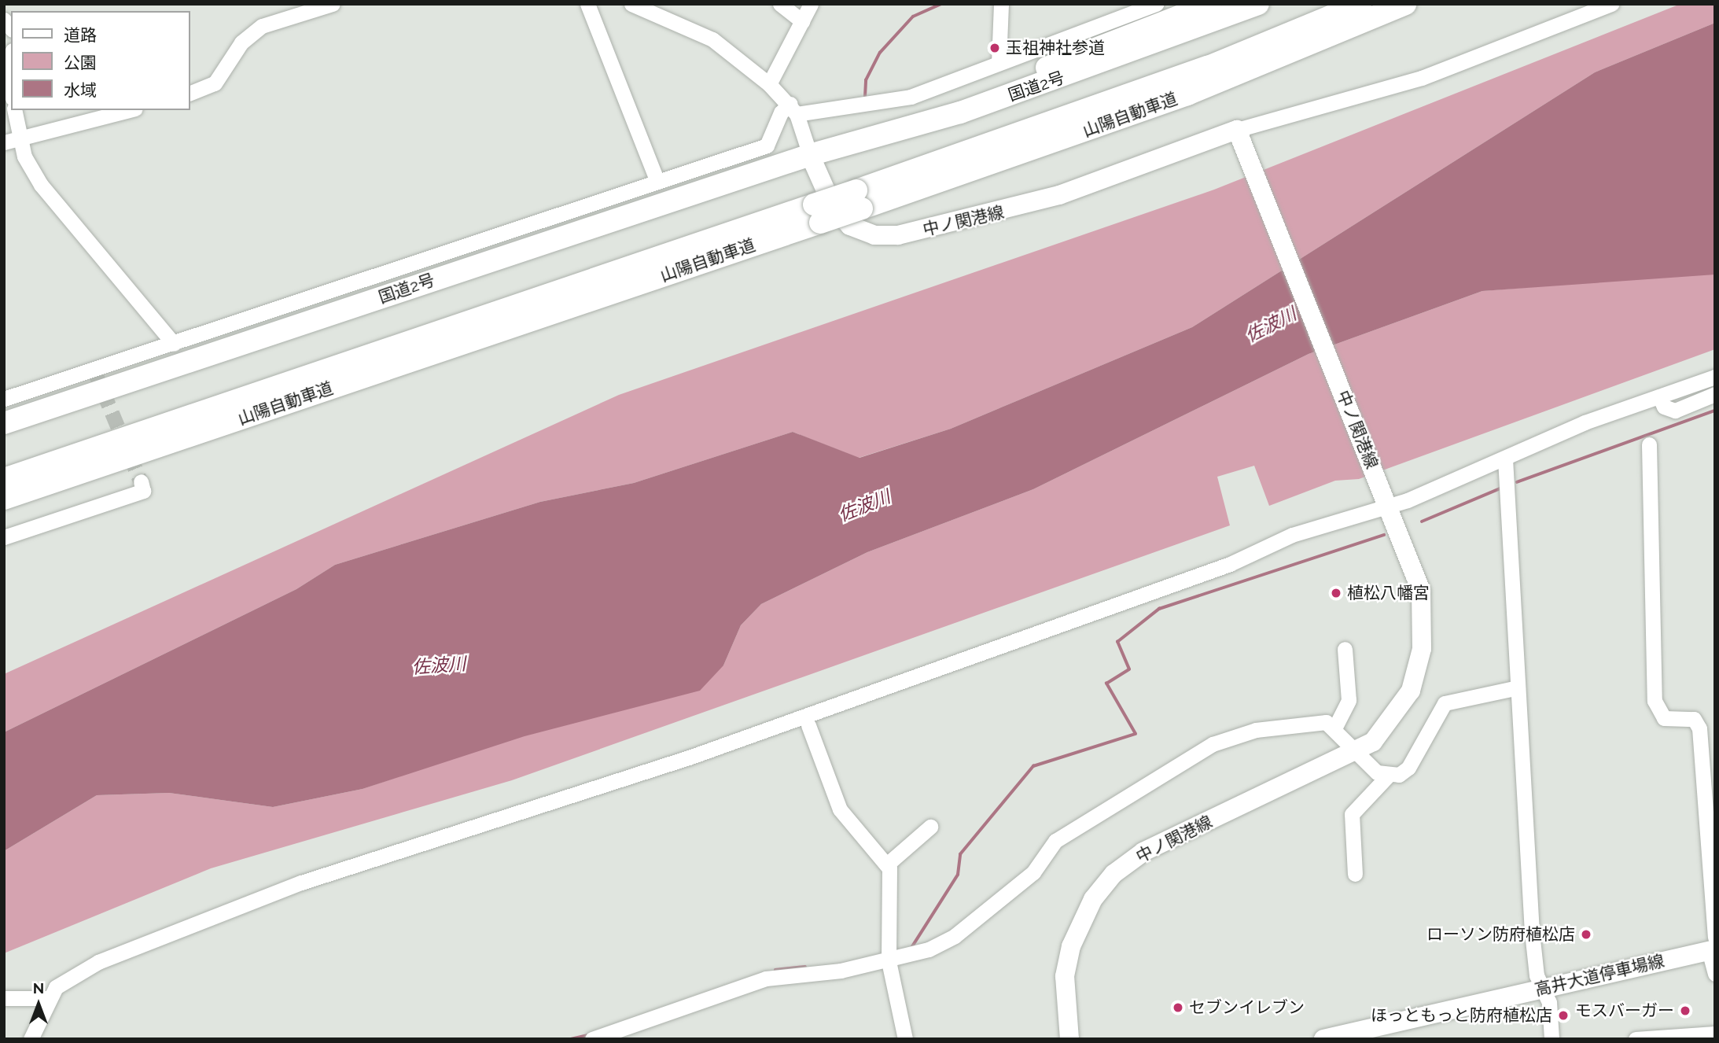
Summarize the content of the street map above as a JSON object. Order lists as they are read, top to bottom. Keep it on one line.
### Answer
{"streets":{"highway":["国道2号","山陽自動車道"],"main road":["中ノ関港線","高井大道停車場線"]},"crossings":[["国道2号","中ノ関港線"]],"water":["佐波川"],"places":["玉祖神社参道","植松八幡宮","ローソン防府植松店","セブンイレブン","モスバーガー","ほっともっと防府植松店"],"legend":["道路","公園","水域"],"north":"top"}
